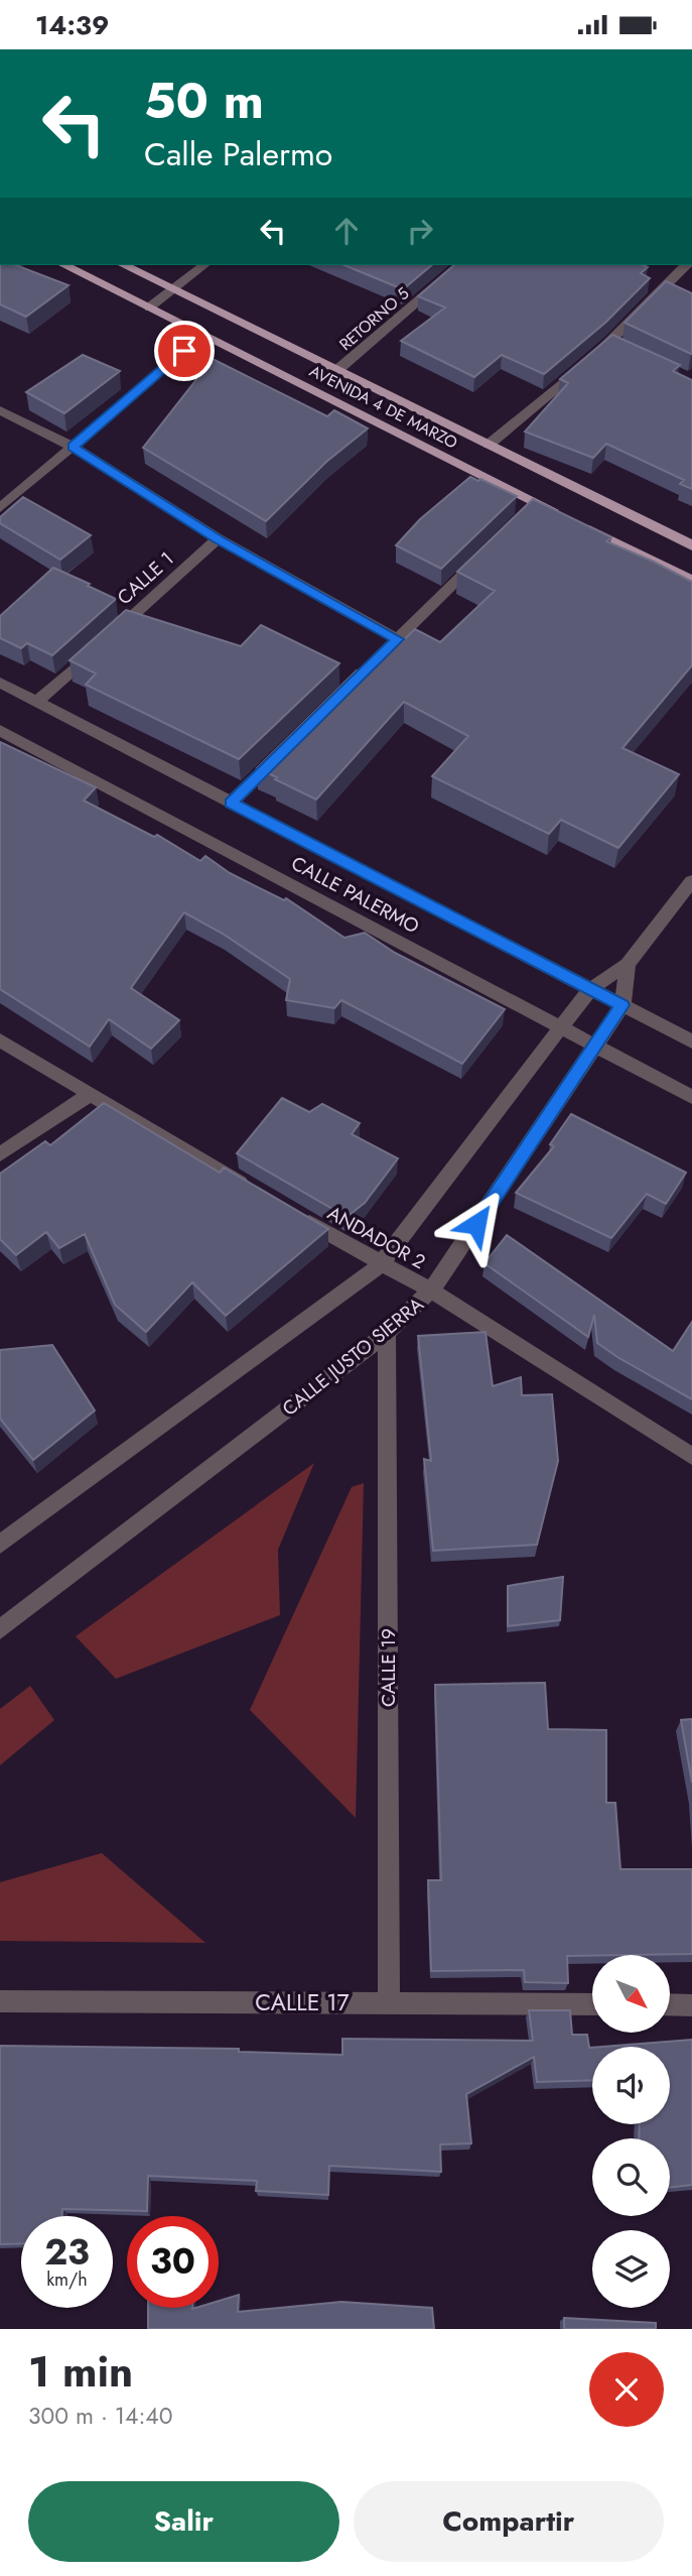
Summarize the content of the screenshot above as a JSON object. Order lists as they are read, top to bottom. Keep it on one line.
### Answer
{"streets":{"main road":["AVENIDA 4 DE MARZO"],"street":["RETORNO 5","CALLE 1","CALLE PALERMO","ANDADOR 2","CALLE JUSTO SIERRA","CALLE 19","CALLE 17"]},"crossings":[["RETORNO 5","AVENIDA 4 DE MARZO"],["CALLE 1","CALLE PALERMO"],["CALLE PALERMO","CALLE JUSTO SIERRA"],["ANDADOR 2","CALLE JUSTO SIERRA"],["CALLE JUSTO SIERRA","CALLE 19"],["CALLE 19","CALLE 17"]],"north":"bottom right","page":{"status":"14:39","turn":["50 m","Calle Palermo"],"speed":"23 km/h","limit":"30","heading":["1 min","300 m · 14:40"],"buttons":["Salir","Compartir"]}}
